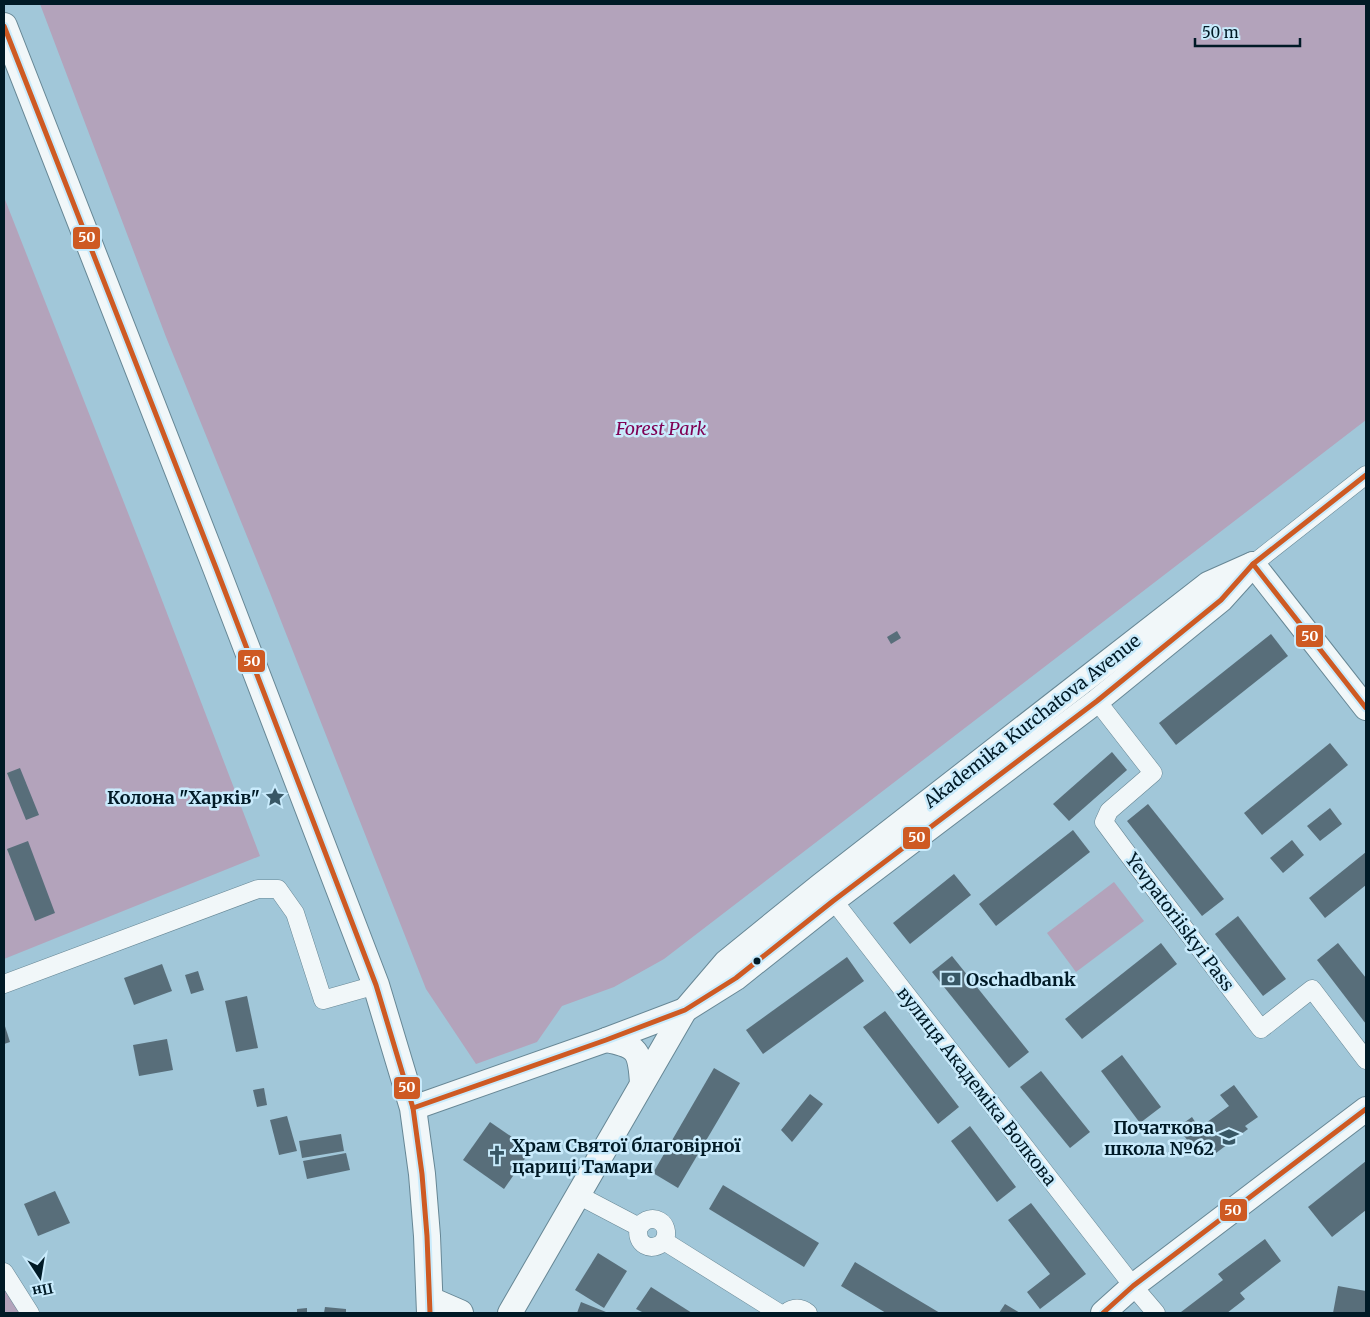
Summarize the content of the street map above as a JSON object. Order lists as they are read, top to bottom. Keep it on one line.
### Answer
{"streets":{"street":["Akademika Kurchatova Avenue","Yevpatoriiskyi Pass","вулиця Академіка Волкова"]},"crossings":[["Akademika Kurchatova Avenue","Yevpatoriiskyi Pass"],["Akademika Kurchatova Avenue","вулиця Академіка Волкова"]],"parks":["Forest Park"],"places":{"place":["Колона \"Харків\""],"bank":["Oschadbank"],"school or university":["Початкова школа №62"],"church":["Храм Святої благовірної цариці Тамари"]},"lines":["transit line 50"],"scale_bar":"50 m","north":"bottom"}
